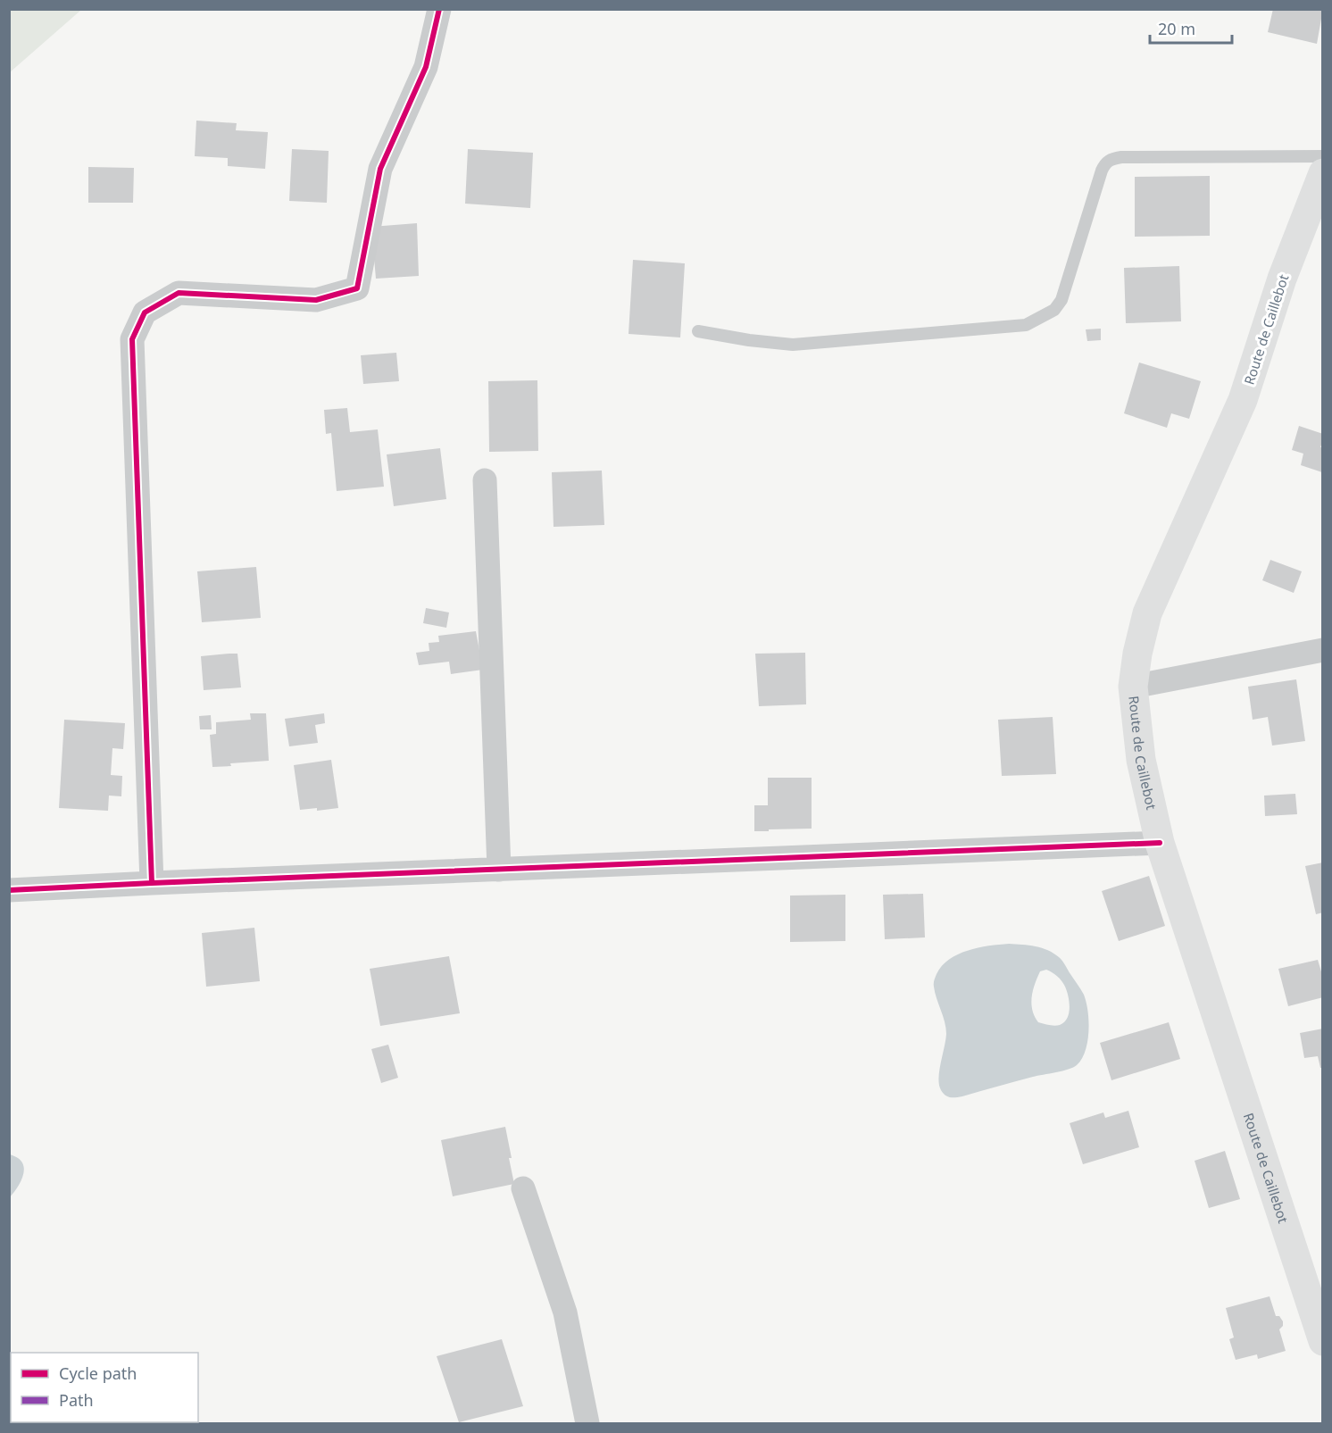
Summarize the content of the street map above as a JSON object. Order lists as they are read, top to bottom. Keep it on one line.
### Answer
{"streets":{"main road":["Route de Caillebot"]},"legend":["Cycle path","Path"],"scale_bar":"20 m"}
